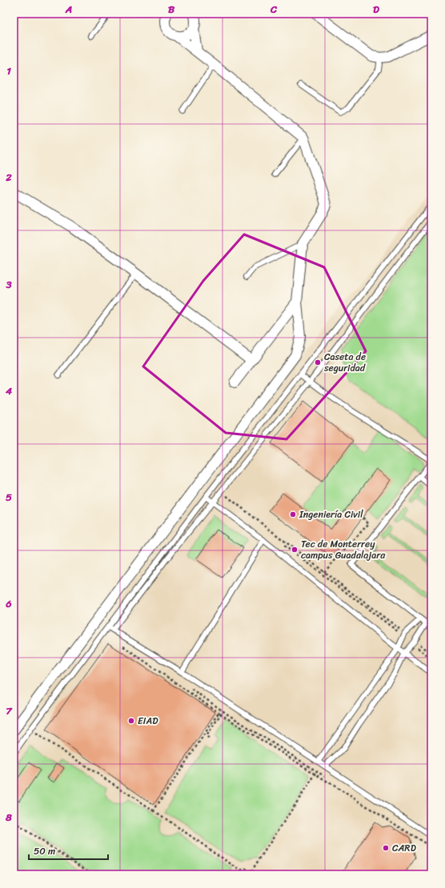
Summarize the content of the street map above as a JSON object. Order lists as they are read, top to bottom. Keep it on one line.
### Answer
{"places":["Caseta de seguridad","Ingeniería Civil","Tec de Monterrey campus Guadalajara","EIAD","CARD"],"scale_bar":"50 m","grid":{"columns":["A","B","C","D"],"rows":["1","2","3","4","5","6","7","8"]}}
